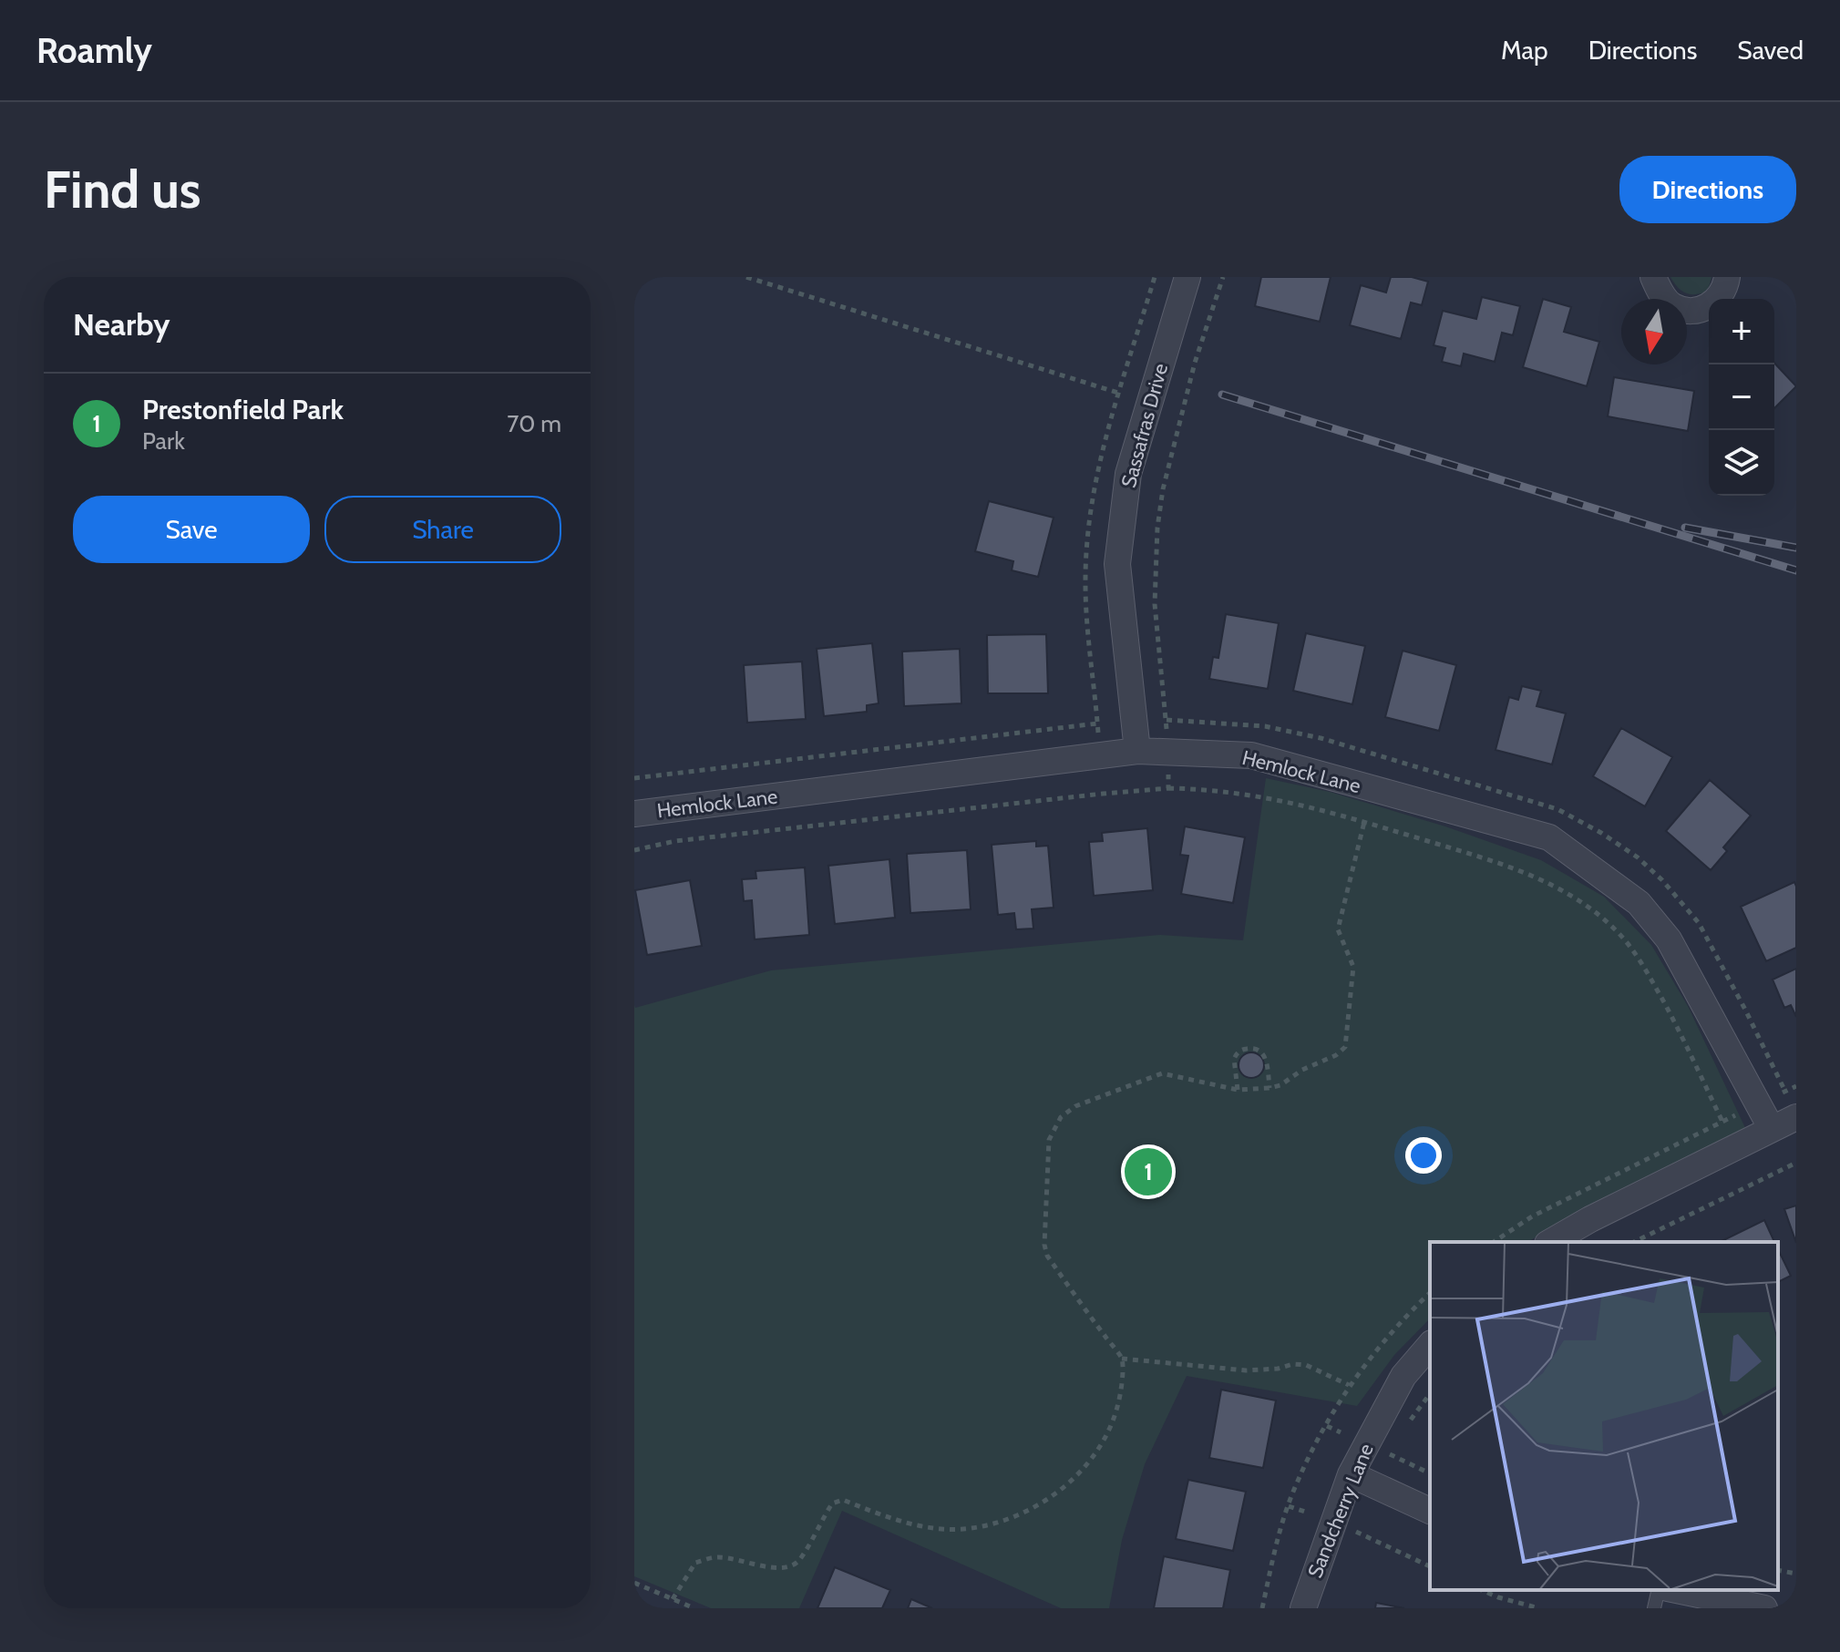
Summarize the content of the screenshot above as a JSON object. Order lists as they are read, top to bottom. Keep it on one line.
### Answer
{"streets":{"street":["Sassafras Drive","Hemlock Lane","Sandcherry Lane"]},"crossings":[["Sassafras Drive","Hemlock Lane"]],"north":"bottom","page":{"header":"Roamly","nav":["Map","Directions","Saved"],"buttons":["Directions",["Save","Share"]],"title":"Find us","heading":"Nearby","map_buttons":["+","−"],"list":[{"mark":"1","name":"Prestonfield Park","note":"Park","value":"70 m"}],"pins":"1"}}
